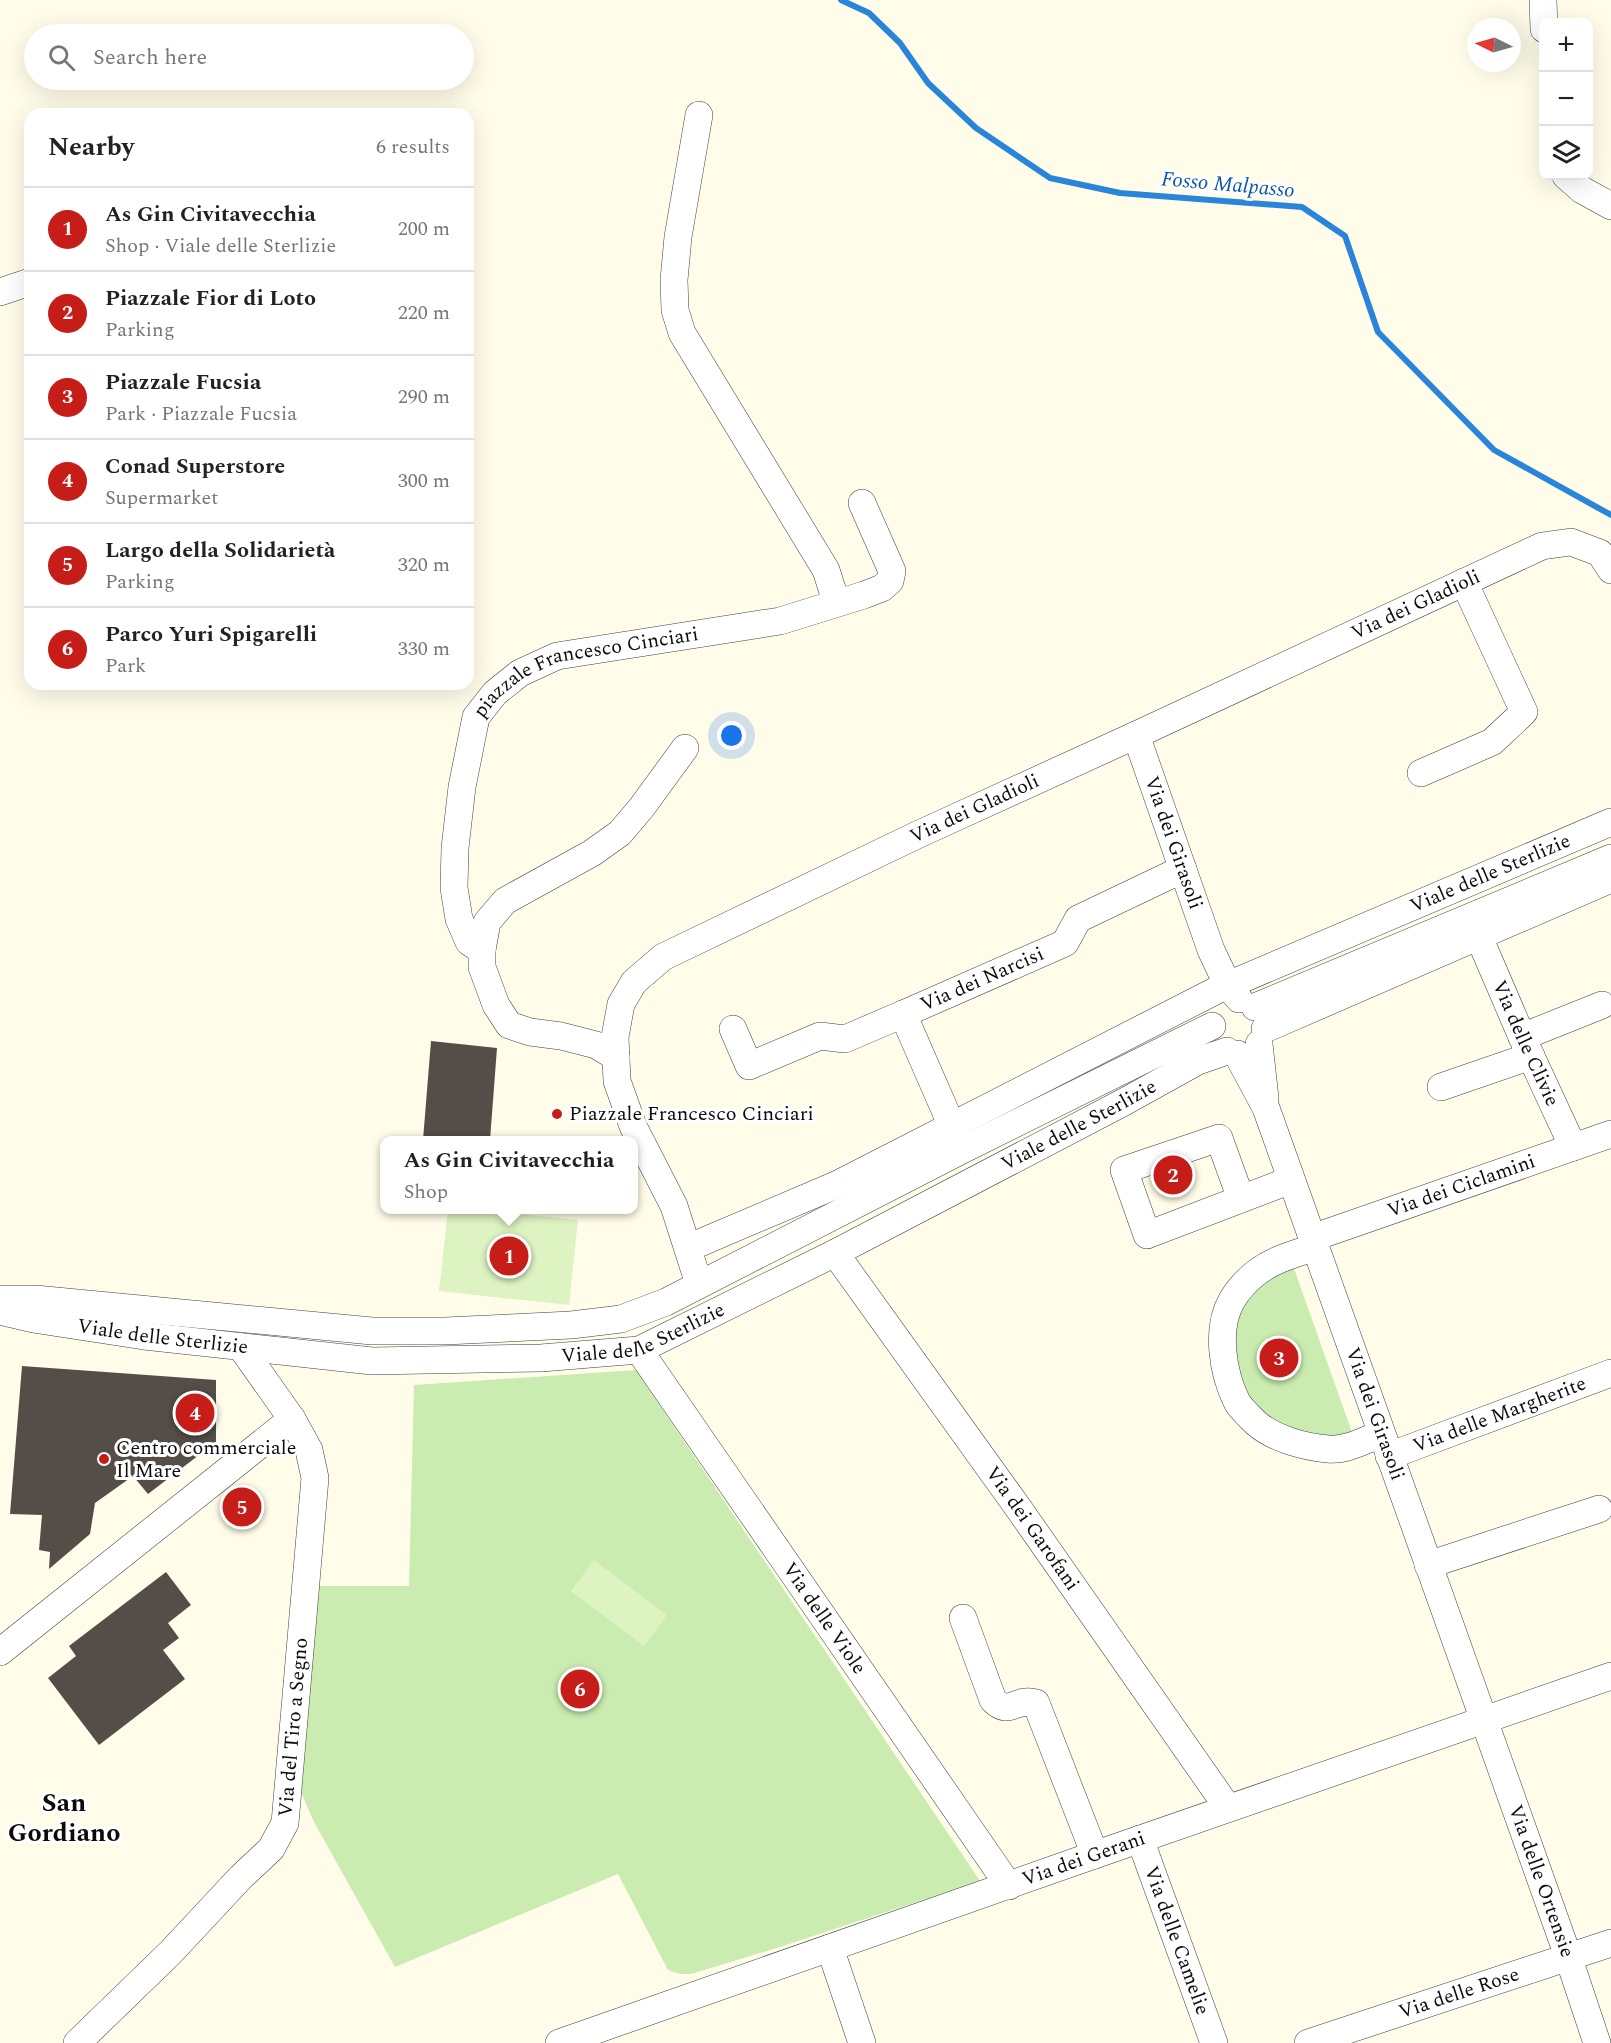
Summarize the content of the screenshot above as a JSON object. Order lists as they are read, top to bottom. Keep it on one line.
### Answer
{"streets":{"street":["Via dei Gladioli","piazzale Francesco Cinciari","Via dei Girasoli","Viale delle Sterlizie","Via dei Narcisi","Via delle Clivie","Via dei Ciclamini","Via delle Margherite","Via dei Garofani","Via delle Viole","Via del Tiro a Segno","Via dei Gerani","Via delle Ortensie","Via delle Camelie","Via delle Rose"]},"crossings":[["Via dei Gladioli","Via dei Girasoli"],["Via dei Gladioli","Viale delle Sterlizie"],["Via dei Girasoli","Viale delle Sterlizie"],["Via dei Girasoli","Via dei Narcisi"],["Via dei Girasoli","Via dei Ciclamini"],["Via dei Girasoli","Via delle Margherite"],["Via dei Girasoli","Via dei Gerani"],["Via dei Girasoli","Via delle Ortensie"],["Viale delle Sterlizie","Via dei Narcisi"],["Viale delle Sterlizie","Via delle Clivie"],["Viale delle Sterlizie","Via dei Garofani"],["Viale delle Sterlizie","Via delle Viole"],["Viale delle Sterlizie","Via del Tiro a Segno"],["Via delle Clivie","Via dei Ciclamini"],["Via dei Ciclamini","Via delle Margherite"],["Via dei Garofani","Via dei Gerani"],["Via delle Viole","Via dei Gerani"],["Via dei Gerani","Via delle Ortensie"],["Via dei Gerani","Via delle Camelie"],["Via delle Ortensie","Via delle Rose"]],"districts":["San Gordiano"],"water":["Fosso Malpasso"],"places":["Piazzale Francesco Cinciari","Centro commerciale Il Mare"],"north":"left","page":{"map_buttons":["+","−"],"search":"Search here","heading":["Nearby","6 results"],"list":[{"mark":"1","name":"As Gin Civitavecchia","note":"Shop · Viale delle Sterlizie","value":"200 m"},{"mark":"2","name":"Piazzale Fior di Loto","note":"Parking","value":"220 m"},{"mark":"3","name":"Piazzale Fucsia","note":"Park · Piazzale Fucsia","value":"290 m"},{"mark":"4","name":"Conad Superstore","note":"Supermarket","value":"300 m"},{"mark":"5","name":"Largo della Solidarietà","note":"Parking","value":"320 m"},{"mark":"6","name":"Parco Yuri Spigarelli","note":"Park","value":"330 m"}],"popup":["As Gin Civitavecchia","Shop"],"pins":["2","1","3","4","5","6"]}}
